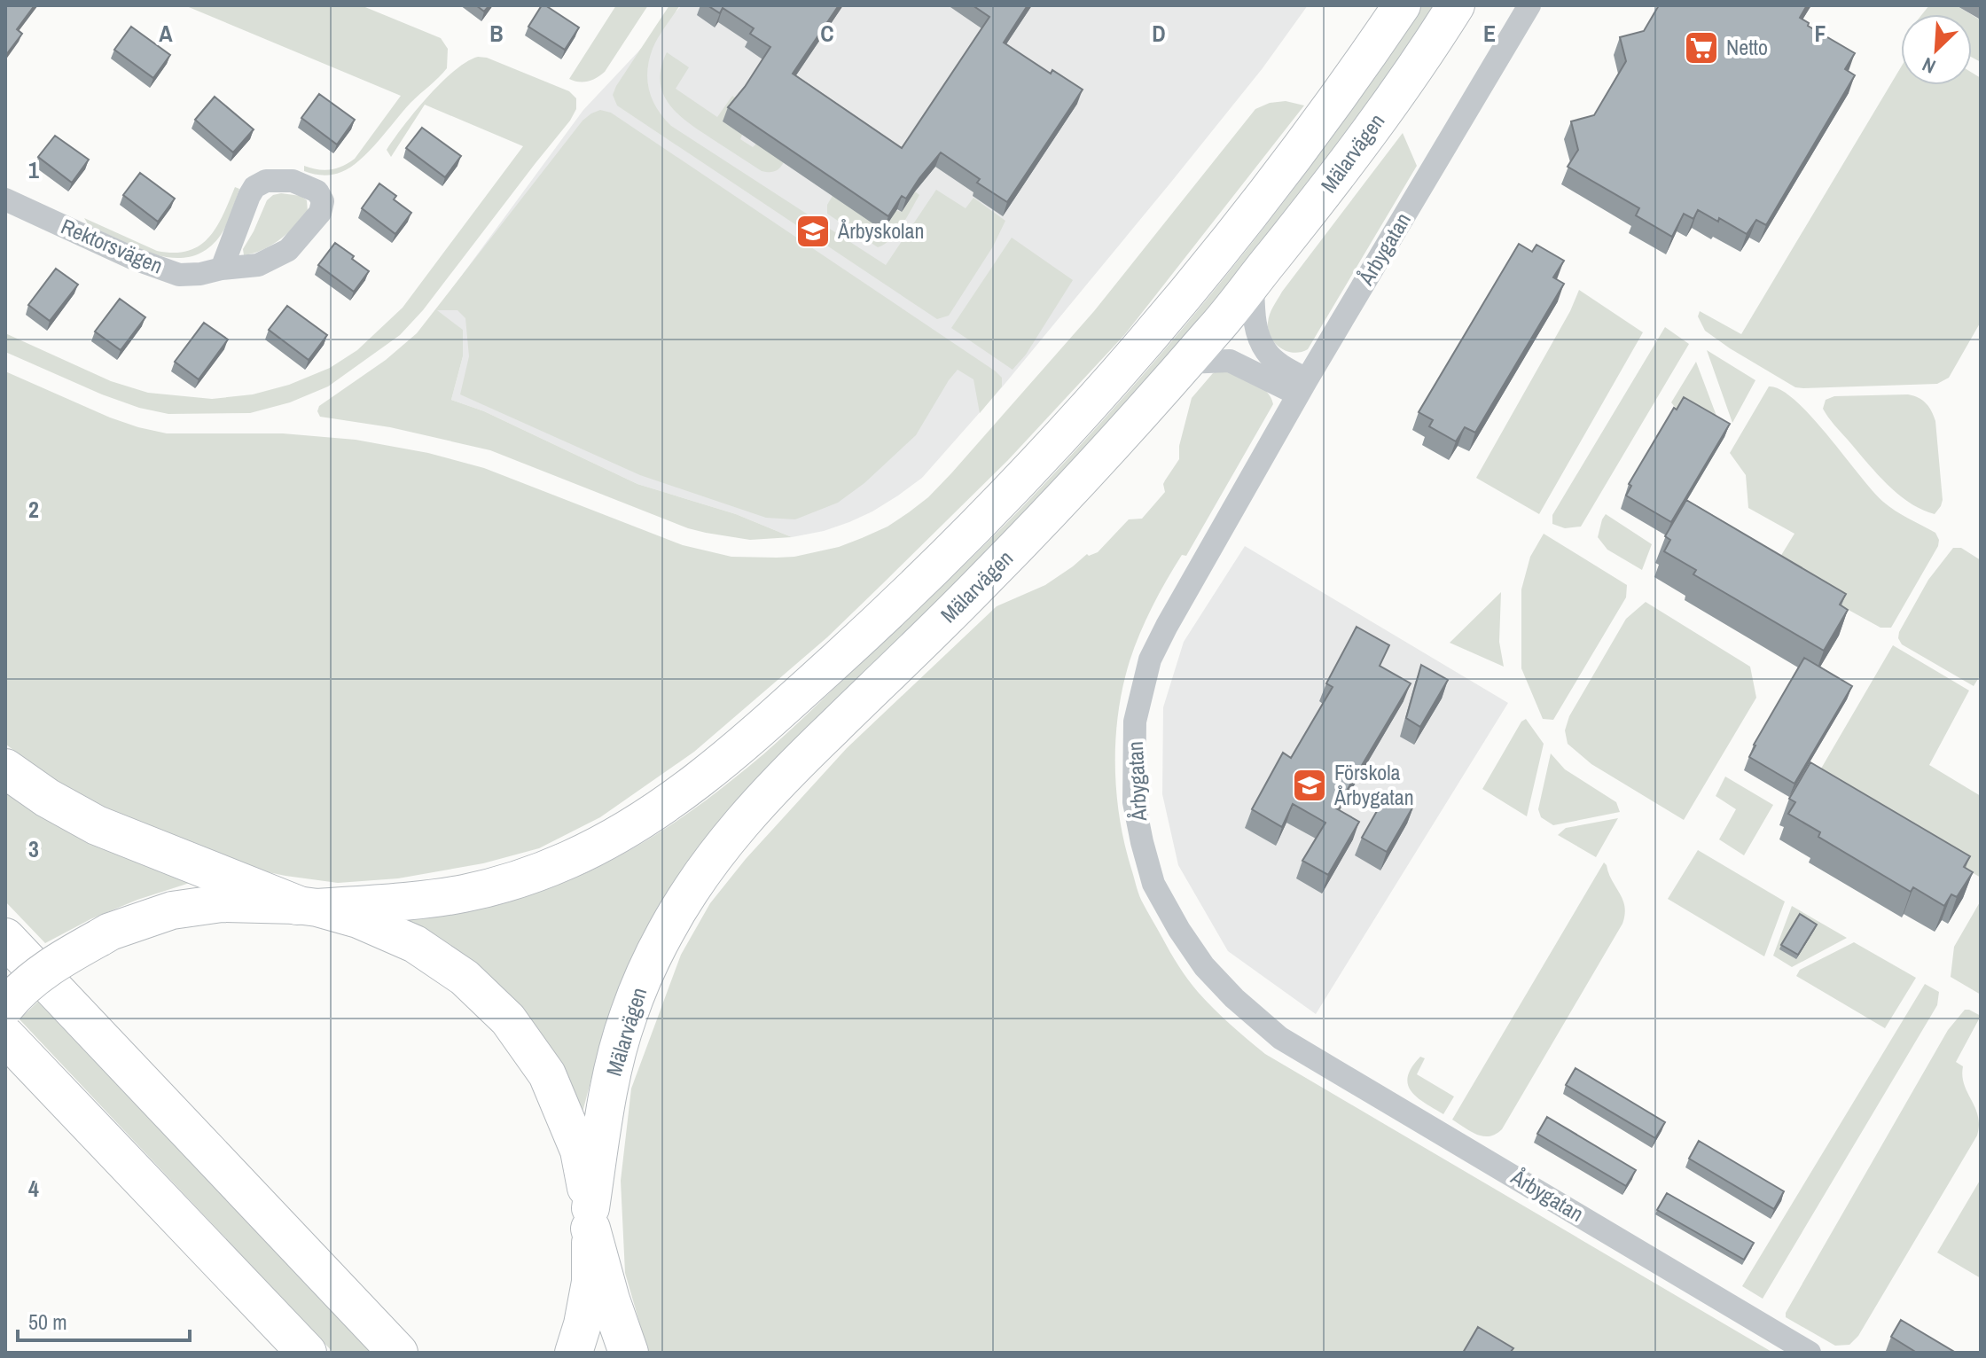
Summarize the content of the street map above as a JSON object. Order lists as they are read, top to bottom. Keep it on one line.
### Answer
{"streets":{"main road":["Mälarvägen"],"street":["Rektorsvägen","Årbygatan"]},"places":{"supermarket":["Netto"],"school or university":["Årbyskolan","Förskola Årbygatan"]},"scale_bar":"50 m","north":"bottom left","grid":{"columns":["A","B","C","D","E","F"],"rows":["1","2","3","4"]}}
